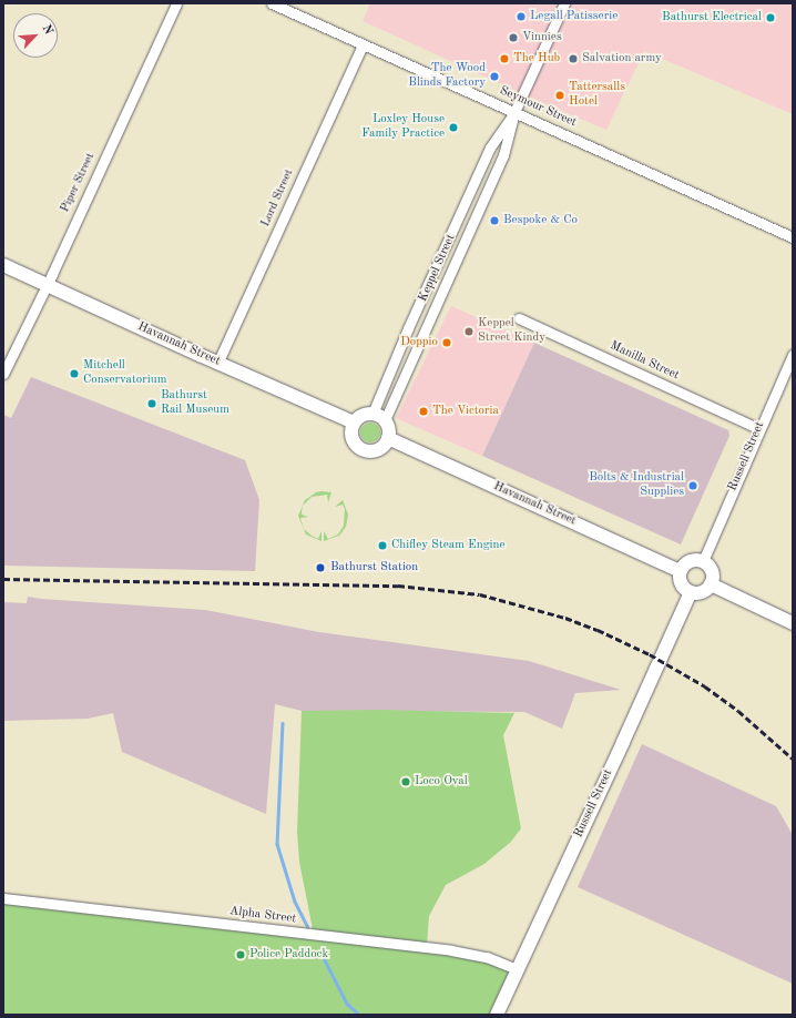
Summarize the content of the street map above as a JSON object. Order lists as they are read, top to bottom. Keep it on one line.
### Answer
{"streets":{"street":["Seymour Street","Piper Street","Lord Street","Keppel Street","Havannah Street","Manilla Street","Russell Street","Alpha Street"]},"crossings":[["Seymour Street","Lord Street"],["Seymour Street","Keppel Street"],["Piper Street","Havannah Street"],["Lord Street","Havannah Street"],["Keppel Street","Havannah Street"],["Havannah Street","Russell Street"],["Manilla Street","Russell Street"],["Russell Street","Alpha Street"]],"places":["Legall Patisserie","Bathurst Electrical","Vinnies","The Hub","Salvation army","The Wood Blinds Factory","Tattersalls Hotel","Loxley House Family Practice","Bespoke & Co","Keppel Street Kindy","Doppio","Mitchell Conservatorium","Bathurst Rail Museum","The Victoria","Bolts & Industrial Supplies","Chifley Steam Engine","Bathurst Station","Loco Oval","Police Paddock"],"north":"top right"}
